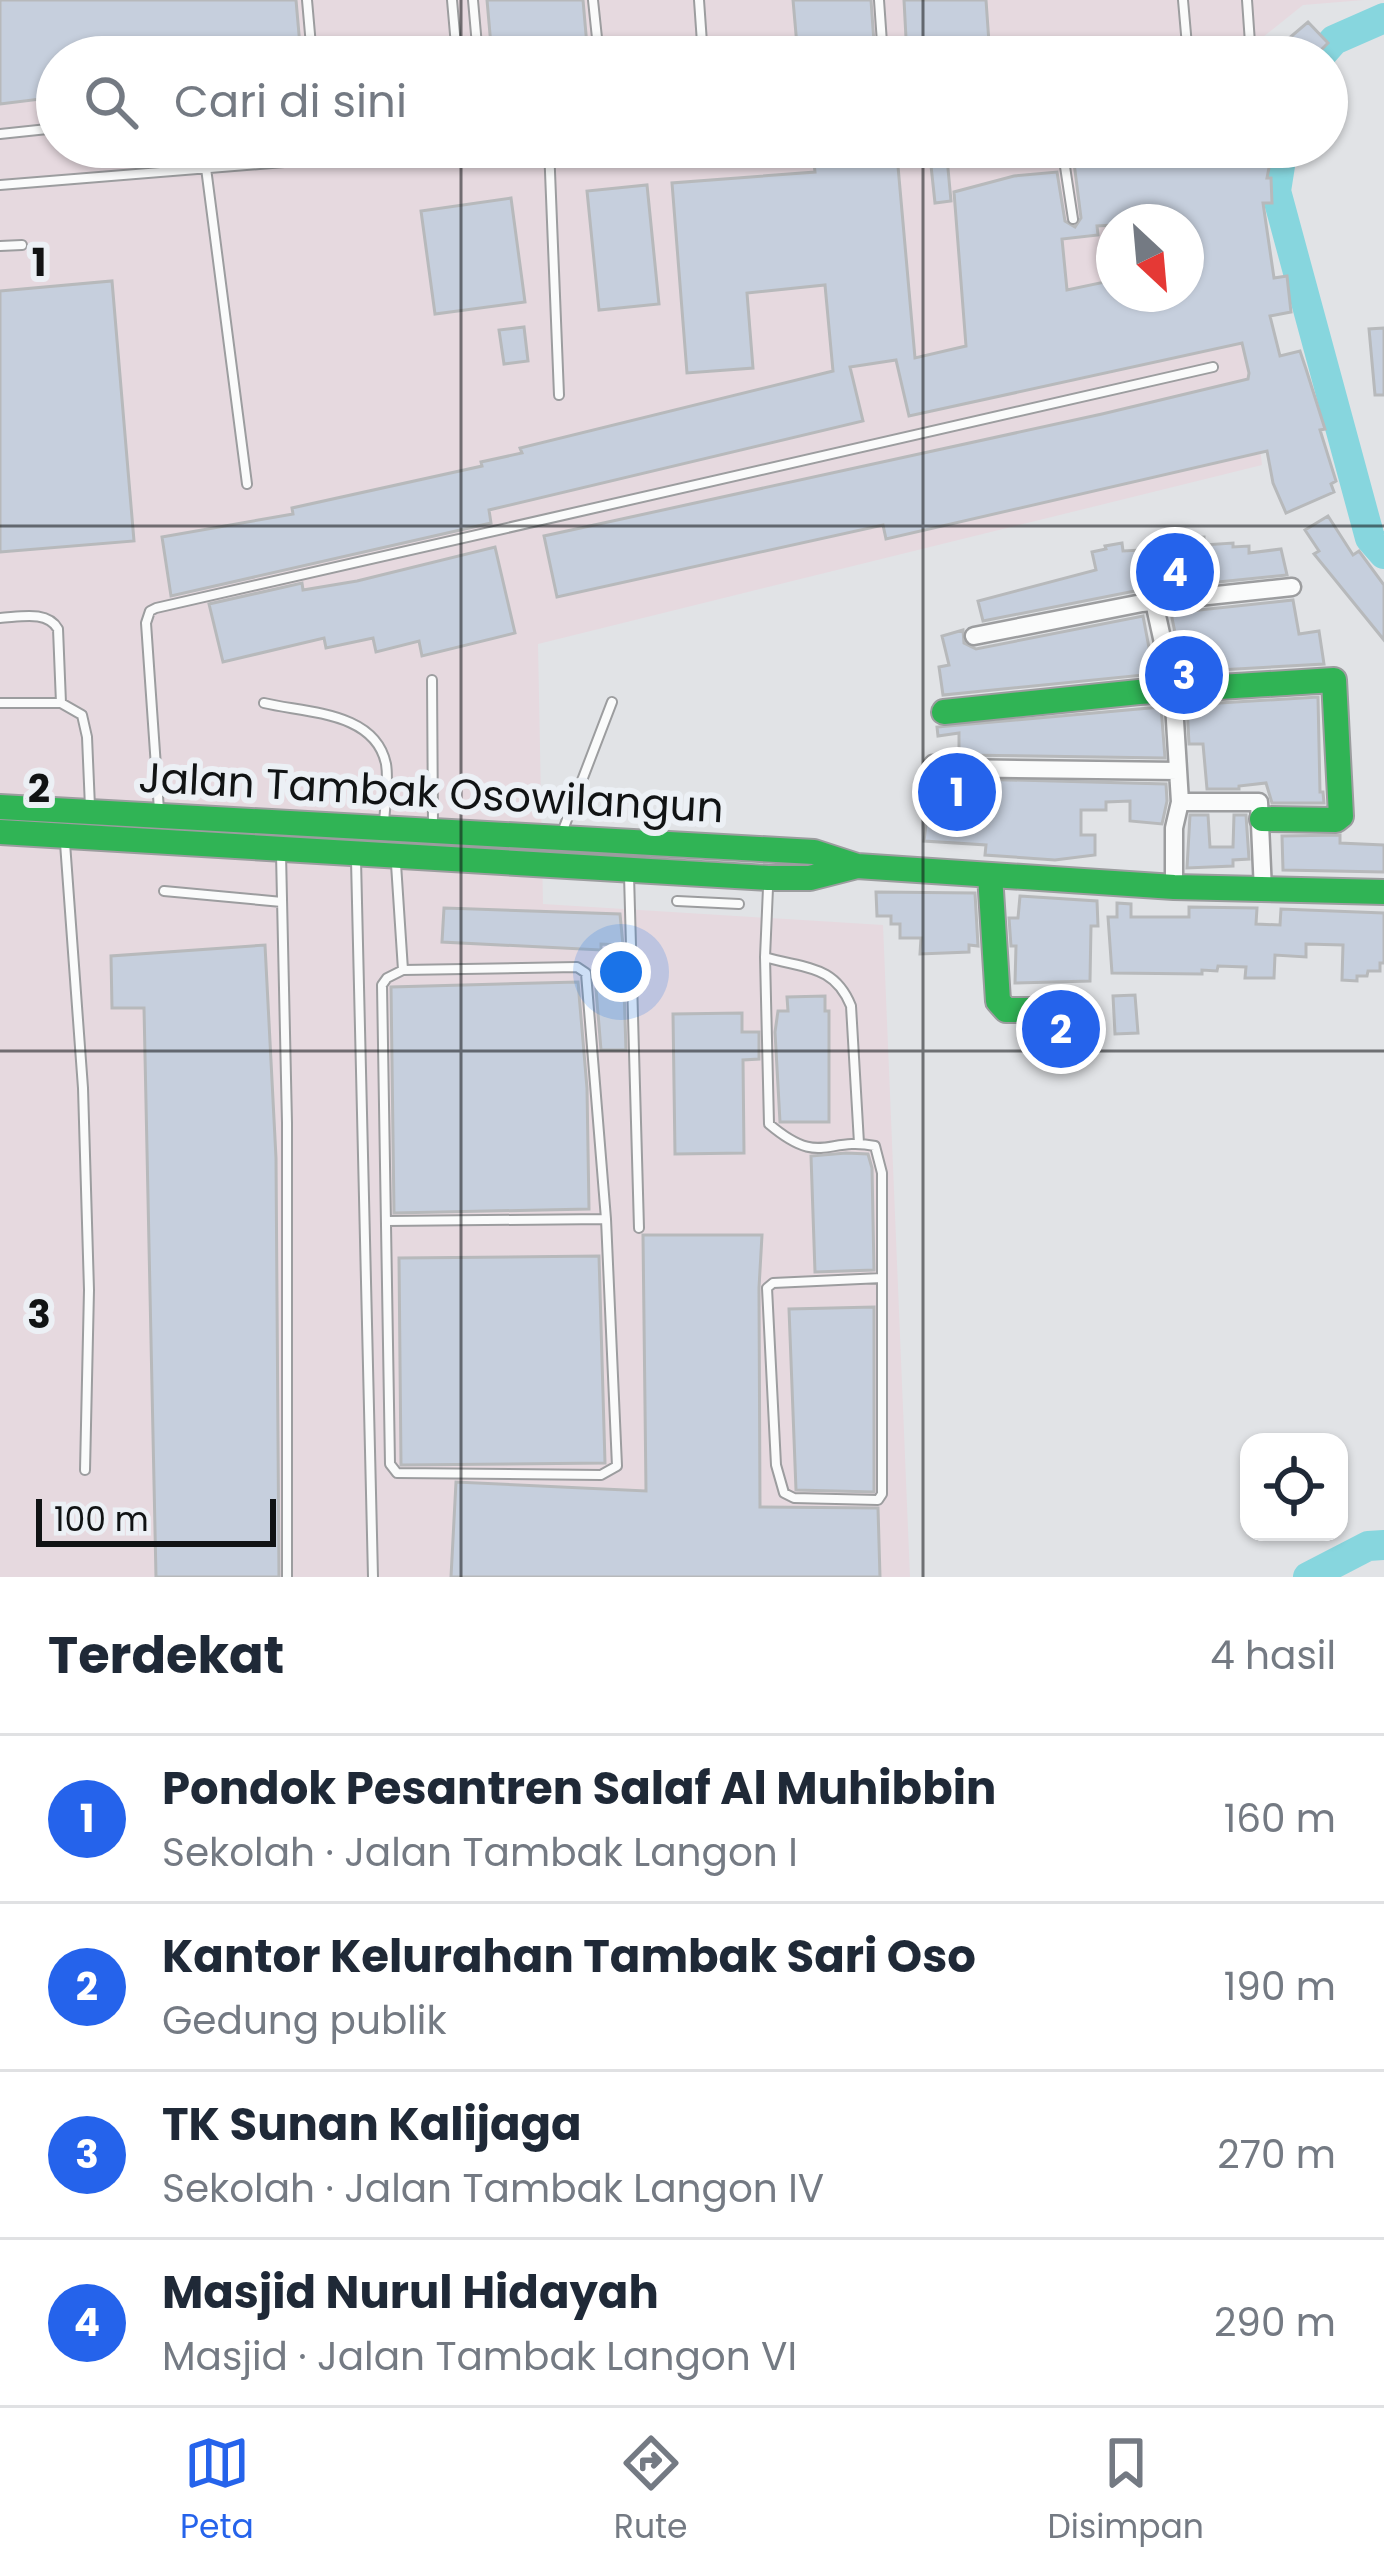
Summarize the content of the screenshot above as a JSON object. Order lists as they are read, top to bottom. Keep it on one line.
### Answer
{"streets":{"main road":["Jalan Tambak Osowilangun"]},"scale_bar":"100 m","north":"bottom right","page":{"search":"Cari di sini","pins":["4","3","1","2"],"scale":"100 m","heading":["Terdekat","4 hasil"],"list":[{"mark":"1","name":"Pondok Pesantren Salaf Al Muhibbin","note":"Sekolah · Jalan Tambak Langon I","value":"160 m"},{"mark":"2","name":"Kantor Kelurahan Tambak Sari Oso","note":"Gedung publik","value":"190 m"},{"mark":"3","name":"TK Sunan Kalijaga","note":"Sekolah · Jalan Tambak Langon IV","value":"270 m"},{"mark":"4","name":"Masjid Nurul Hidayah","note":"Masjid · Jalan Tambak Langon VI","value":"290 m"}],"nav":["Peta","Rute","Disimpan"]},"grid":{"rows":["1","2","3"]}}
